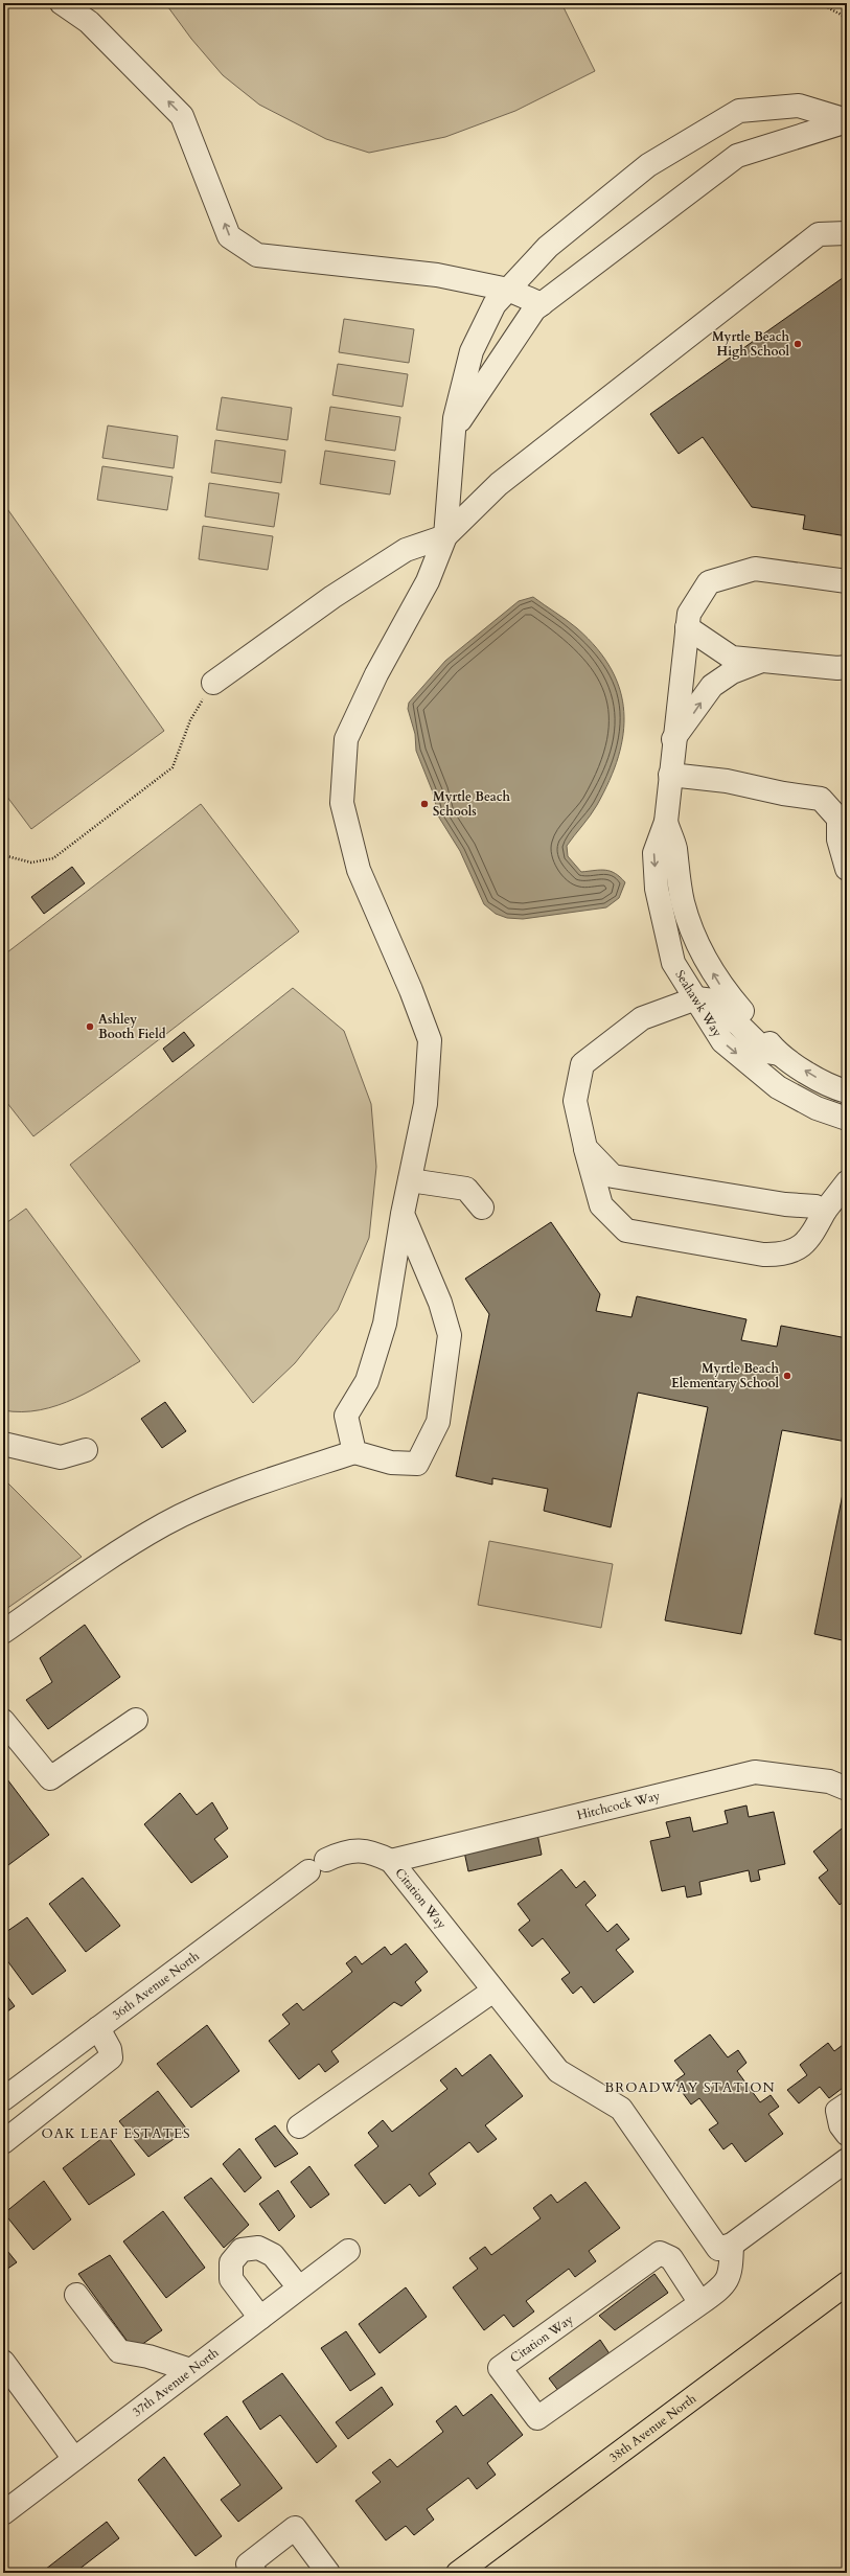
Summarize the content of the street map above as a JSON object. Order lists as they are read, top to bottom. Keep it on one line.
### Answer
{"streets":{"main road":["38th Avenue North"],"street":["Seahawk Way","Hitchcock Way","Citation Way","36th Avenue North","37th Avenue North"]},"crossings":[["Hitchcock Way","Citation Way"],["Citation Way","36th Avenue North"]],"districts":["BROADWAY STATION","OAK LEAF ESTATES"],"places":["Myrtle Beach High School","Myrtle Beach Schools","Ashley Booth Field","Myrtle Beach Elementary School"]}
